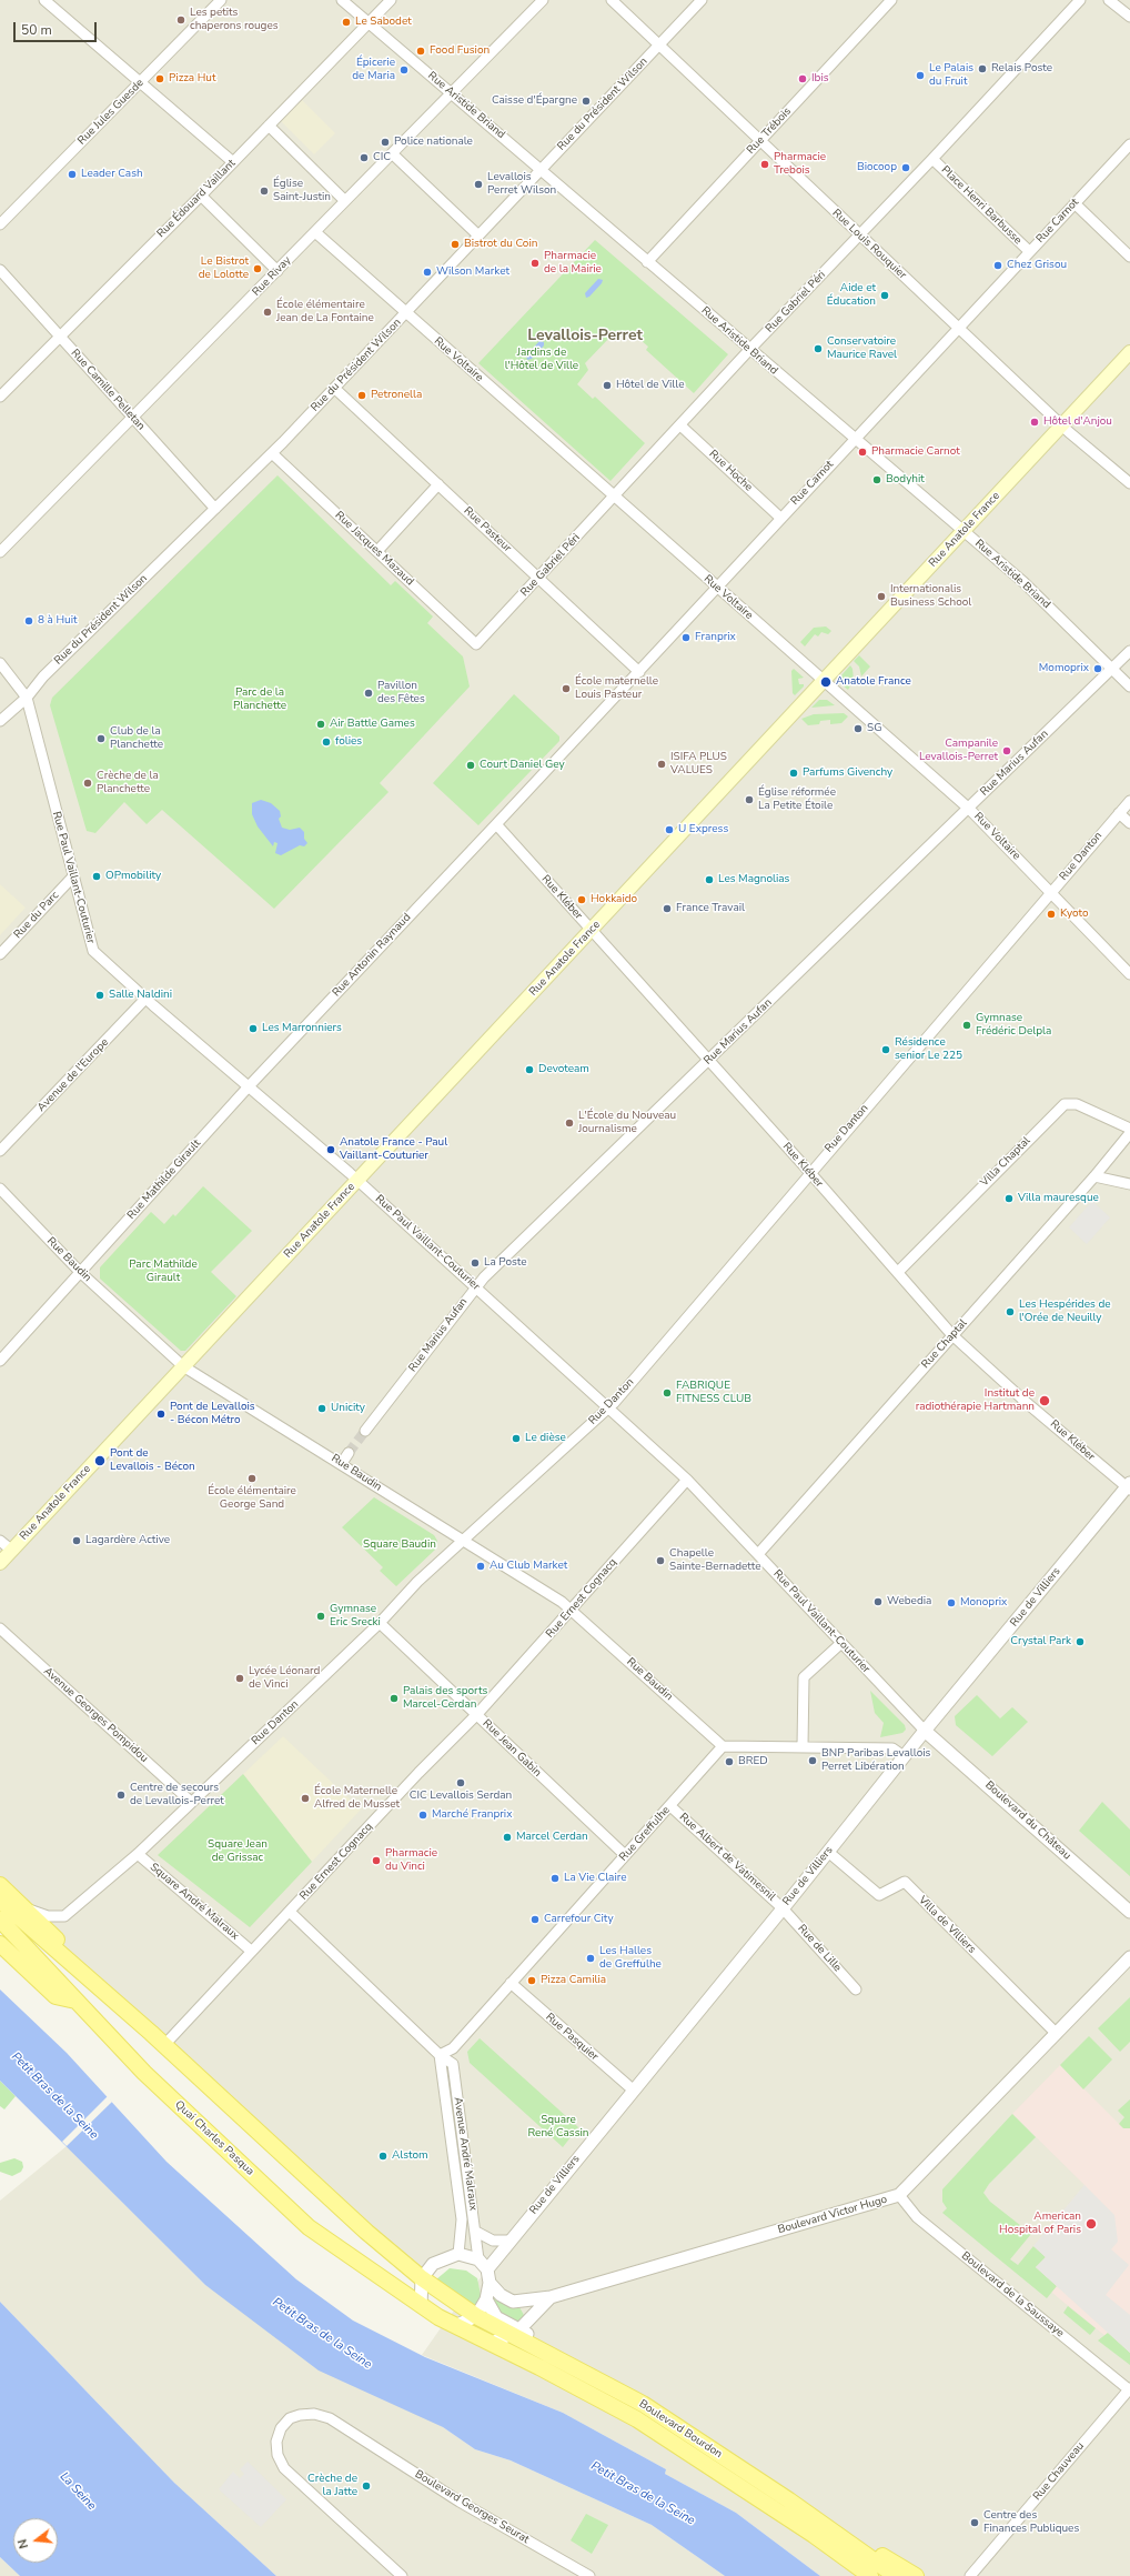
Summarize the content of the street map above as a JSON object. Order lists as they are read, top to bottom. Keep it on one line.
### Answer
{"streets":{"main road":["Rue Anatole France","Quai Charles Pasqua","Boulevard Bourdon"],"street":["Rue du Président Wilson","Rue Aristide Briand","Rue Jules Guesde","Rue Trébois","Rue Édouard Vaillant","Place Henri Barbusse","Rue Carnot","Rue Louis Rouquier","Rue Rivay","Rue Gabriel Péri","Rue Voltaire","Rue Camille Pelletan","Rue Hoche","Rue Pasteur","Rue Jacques Mazaud","Rue Marius Aufan","Rue Danton","Rue Paul Vaillant-Couturier","Rue Kléber","Rue du Parc","Rue Antonin Raynaud","Avenue de l'Europe","Villa Chaptal","Rue Mathilde Girault","Rue Baudin","Rue Chaptal","Rue de Villiers","Rue Ernest Cognacq","Avenue Georges Pompidou","Rue Jean Gabin","Boulevard du Château","Rue Greffulhe","Rue Albert de Vatimesnil","Square André Malraux","Villa de Villiers","Rue de Lille","Rue Pasquier","Avenue André Malraux","Boulevard Victor Hugo","Boulevard de la Saussaye","Rue Chauveau","Boulevard Georges Seurat"]},"crossings":[["Rue du Président Wilson","Rue Aristide Briand"],["Rue du Président Wilson","Rue Louis Rouquier"],["Rue du Président Wilson","Rue Voltaire"],["Rue du Président Wilson","Rue Camille Pelletan"],["Rue du Président Wilson","Rue Pasteur"],["Rue du Président Wilson","Rue Jacques Mazaud"],["Rue du Président Wilson","Rue Paul Vaillant-Couturier"],["Rue Aristide Briand","Rue Trébois"],["Rue Aristide Briand","Rue Édouard Vaillant"],["Rue Aristide Briand","Rue Carnot"],["Rue Aristide Briand","Rue Rivay"],["Rue Aristide Briand","Rue Gabriel Péri"],["Rue Aristide Briand","Rue Anatole France"],["Rue Aristide Briand","Rue Marius Aufan"],["Rue Trébois","Rue Louis Rouquier"],["Rue Édouard Vaillant","Rue Camille Pelletan"],["Place Henri Barbusse","Rue Carnot"],["Place Henri Barbusse","Rue Gabriel Péri"],["Rue Carnot","Rue Louis Rouquier"],["Rue Carnot","Rue Voltaire"],["Rue Carnot","Rue Hoche"],["Rue Carnot","Rue Pasteur"],["Rue Carnot","Rue Kléber"],["Rue Carnot","Rue Antonin Raynaud"],["Rue Louis Rouquier","Rue Gabriel Péri"],["Rue Louis Rouquier","Rue Anatole France"],["Rue Rivay","Rue Voltaire"],["Rue Rivay","Rue Camille Pelletan"],["Rue Gabriel Péri","Rue Voltaire"],["Rue Gabriel Péri","Rue Hoche"],["Rue Gabriel Péri","Rue Pasteur"],["Rue Gabriel Péri","Rue Jacques Mazaud"],["Rue Voltaire","Rue Anatole France"],["Rue Voltaire","Rue Marius Aufan"],["Rue Voltaire","Rue Danton"],["Rue Anatole France","Rue Paul Vaillant-Couturier"],["Rue Anatole France","Rue Kléber"],["Rue Anatole France","Rue Baudin"],["Rue Marius Aufan","Rue Paul Vaillant-Couturier"],["Rue Marius Aufan","Rue Kléber"],["Rue Danton","Rue Paul Vaillant-Couturier"],["Rue Danton","Rue Kléber"],["Rue Danton","Rue Baudin"],["Rue Danton","Avenue Georges Pompidou"],["Rue Danton","Rue Jean Gabin"],["Rue Danton","Square André Malraux"],["Rue Paul Vaillant-Couturier","Rue du Parc"],["Rue Paul Vaillant-Couturier","Rue Antonin Raynaud"],["Rue Paul Vaillant-Couturier","Avenue de l'Europe"],["Rue Paul Vaillant-Couturier","Rue Mathilde Girault"],["Rue Paul Vaillant-Couturier","Rue Chaptal"],["Rue Paul Vaillant-Couturier","Rue de Villiers"],["Rue Paul Vaillant-Couturier","Rue Ernest Cognacq"],["Rue Paul Vaillant-Couturier","Boulevard du Château"],["Rue Kléber","Rue Antonin Raynaud"],["Rue Kléber","Villa Chaptal"],["Rue Kléber","Rue Chaptal"],["Rue Kléber","Rue de Villiers"],["Rue Antonin Raynaud","Rue Mathilde Girault"],["Rue Mathilde Girault","Rue Baudin"],["Rue Baudin","Rue Ernest Cognacq"],["Rue Baudin","Rue Greffulhe"],["Rue de Villiers","Boulevard du Château"],["Rue de Villiers","Rue Albert de Vatimesnil"],["Rue de Villiers","Villa de Villiers"],["Rue de Villiers","Rue de Lille"],["Rue de Villiers","Rue Pasquier"],["Rue Ernest Cognacq","Rue Jean Gabin"],["Rue Ernest Cognacq","Square André Malraux"],["Rue Ernest Cognacq","Avenue André Malraux"],["Rue Jean Gabin","Rue Greffulhe"],["Rue Greffulhe","Rue Albert de Vatimesnil"],["Rue Greffulhe","Rue Pasquier"],["Rue Greffulhe","Avenue André Malraux"],["Rue Albert de Vatimesnil","Rue de Lille"],["Villa de Villiers","Boulevard Victor Hugo"],["Quai Charles Pasqua","Boulevard Bourdon"],["Boulevard Victor Hugo","Boulevard de la Saussaye"],["Boulevard de la Saussaye","Rue Chauveau"]],"districts":["Levallois-Perret"],"water":["Petit Bras de la Seine","La Seine"],"parks":["Jardins de l'Hôtel de Ville","Parc de la Planchette","Parc Mathilde Girault","Square Baudin","Square Jean de Grissac","Square René Cassin"],"places":["Les petits chaperons rouges","Le Sabodet","Food Fusion","Relais Poste","Épicerie de Maria","Le Palais du Fruit","Pizza Hut","Ibis","Caisse d'Épargne","Police nationale","CIC","Pharmacie Trebois","Biocoop","Leader Cash","Levallois Perret Wilson","Église Saint-Justin","Bistrot du Coin","Pharmacie de la Mairie","Chez Grisou","Le Bistrot de Lolotte","Wilson Market","Aide et Éducation","École élémentaire Jean de La Fontaine","Conservatoire Maurice Ravel","Hôtel de Ville","Petronella","Hôtel d'Anjou","Pharmacie Carnot","Bodyhit","Internationalis Business School","8 à Huit","Franprix","Momoprix","Anatole France","École maternelle Louis Pasteur","Pavillon des Fêtes","Air Battle Games","SG","Club de la Planchette","folies","Campanile Levallois-Perret","ISIFA PLUS VALUES","Court Daniel Gey","Parfums Givenchy","Crèche de la Planchette","Église réformée La Petite Étoile","U Express","OPmobility","Les Magnolias","Hokkaido","France Travail","Kyoto","Salle Naldini","Gymnase Frédéric Delpla","Les Marronniers","Résidence senior Le 225","Devoteam","L'École du Nouveau Journalisme","Anatole France - Paul Vaillant-Couturier","Villa mauresque","La Poste","Les Hespérides de l'Orée de Neuilly","FABRIQUE FITNESS CLUB","Institut de radiothérapie Hartmann","Unicity","Pont de Levallois - Bécon Métro","Le dièse","Pont de Levallois - Bécon","École élémentaire George Sand","Lagardère Active","Chapelle Sainte-Bernadette","Au Club Market","Webedia","Monoprix","Gymnase Eric Srecki","Crystal Park","Lycée Léonard de Vinci","Palais des sports Marcel-Cerdan","BNP Paribas Levallois Perret Libération","BRED","CIC Levallois Serdan","Centre de secours de Levallois-Perret","École Maternelle Alfred de Musset","Marché Franprix","Marcel Cerdan","Pharmacie du Vinci","La Vie Claire","Carrefour City","Les Halles de Greffulhe","Pizza Camilia","Alstom","American Hospital of Paris","Crèche de la Jatte","Centre des Finances Publiques"],"scale_bar":"50 m","north":"left"}
